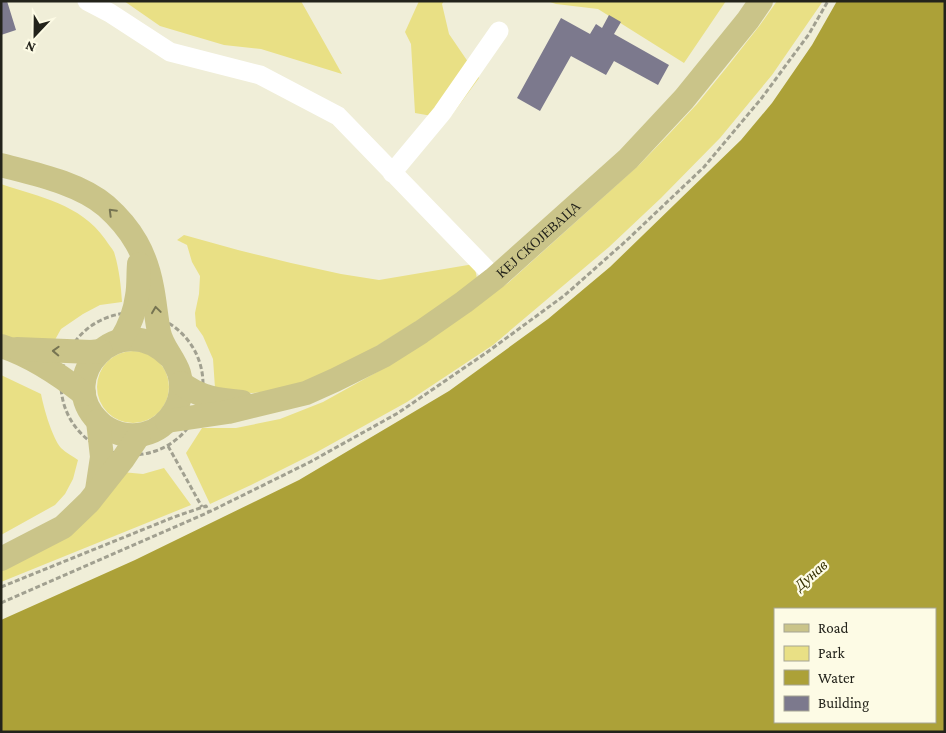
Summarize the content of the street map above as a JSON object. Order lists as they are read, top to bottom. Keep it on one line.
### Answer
{"streets":{"main road":["КЕЈ СКОЈЕВАЦА"]},"water":["Дунав"],"legend":["Road","Park","Water","Building"],"north":"bottom"}
